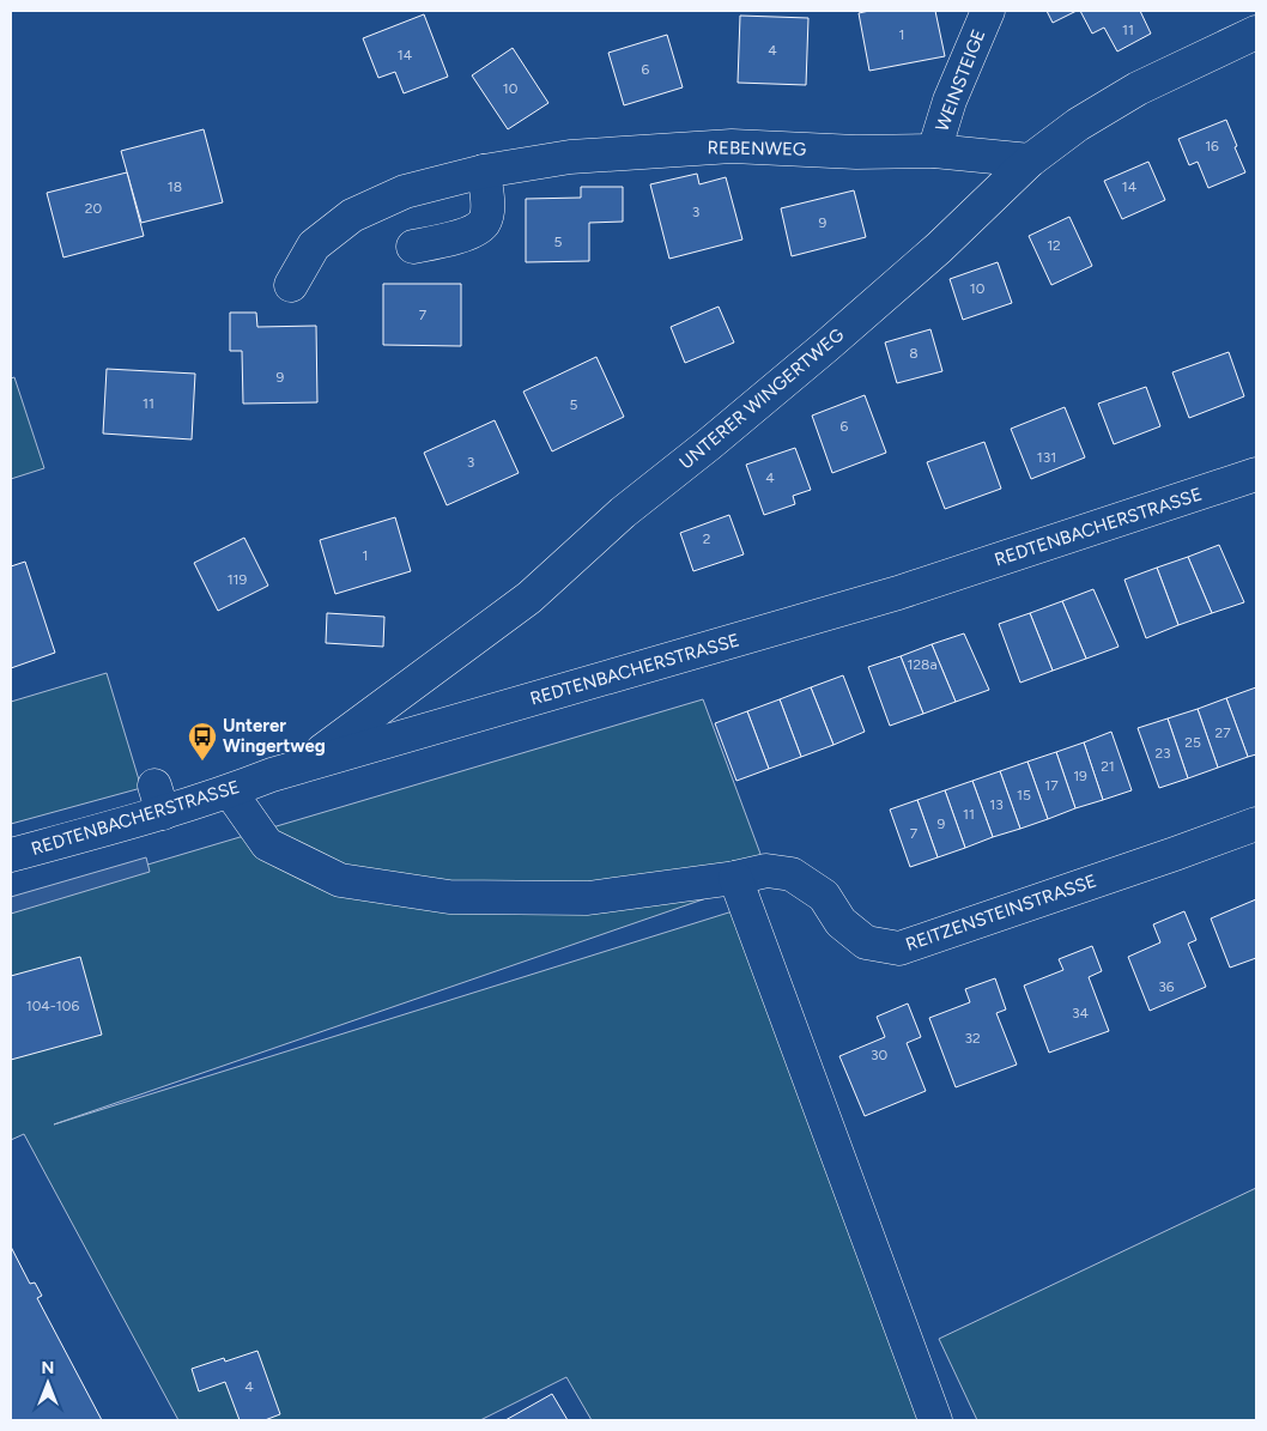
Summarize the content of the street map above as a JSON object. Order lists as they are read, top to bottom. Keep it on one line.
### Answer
{"streets":{"street":["WEINSTEIGE","REBENWEG","UNTERER WINGERTWEG","REDTENBACHERSTRASSE","REITZENSTEINSTRASSE"]},"crossings":[["WEINSTEIGE","REBENWEG"],["REBENWEG","UNTERER WINGERTWEG"],["UNTERER WINGERTWEG","REDTENBACHERSTRASSE"],["REDTENBACHERSTRASSE","REITZENSTEINSTRASSE"]],"places":{"bus stop":["Unterer Wingertweg"]},"house_numbers":["11","1","4","14","6","10","16","18","14","20","3","9","5","12","10","7","8","9","11","5","6","131","3","4","2","1","119","128a","27","25","23","21","19","17","15","13","11","9","7","36","104-106","34","32","30","4"],"north":"top"}
